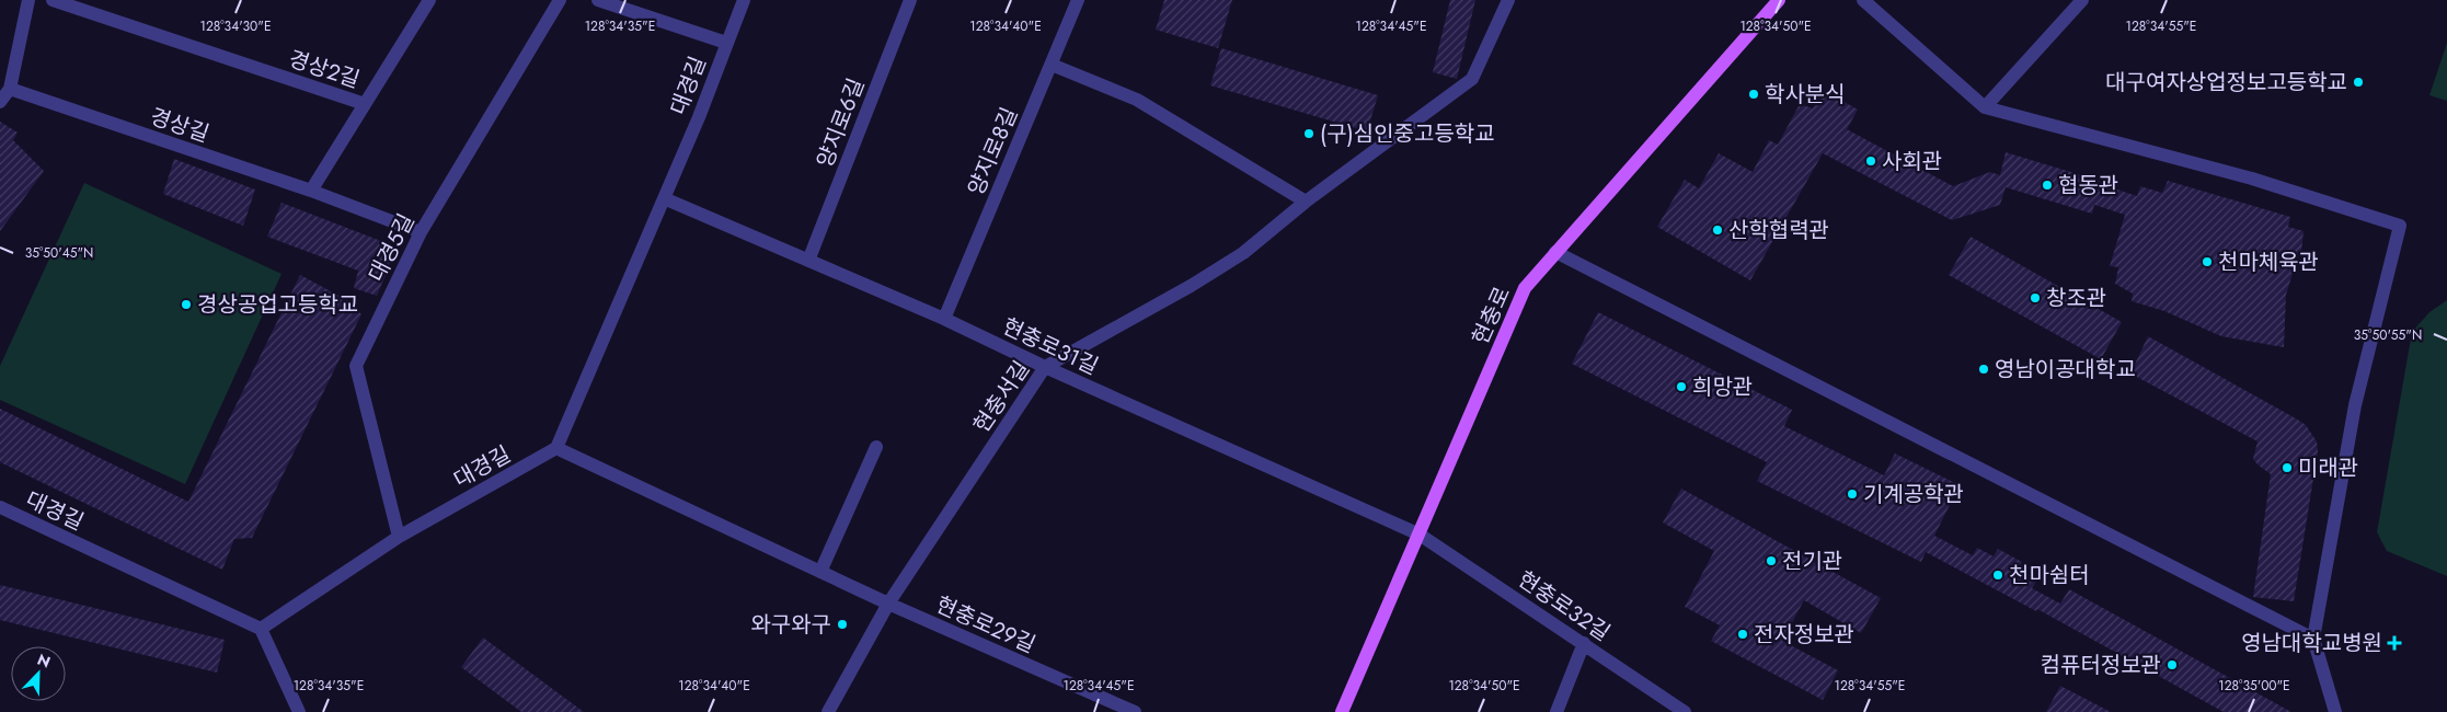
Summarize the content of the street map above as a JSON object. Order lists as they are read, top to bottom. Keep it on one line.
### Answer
{"streets":{"main road":["현충로"],"street":["경상2길","대경길","양지로6길","경상길","양지로8길","대경5길","현충로31길","현충서길","현충로32길","현충로29길"]},"crossings":[["경상2길","경상길"],["대경길","대경5길"],["대경길","현충로31길"],["대경길","현충로29길"],["양지로6길","현충로31길"],["경상길","대경5길"],["양지로8길","현충로31길"],["현충로","현충로31길"],["현충로","현충로32길"],["현충로31길","현충서길"],["현충로31길","현충로32길"],["현충서길","현충로29길"]],"places":{"other":["대구여자상업정보고등학교","학사분식","(구)심인중고등학교","사회관","협동관","산학협력관","천마체육관","창조관","경상공업고등학교","영남이공대학교","희망관","미래관","기계공학관","전기관","천마쉼터","와구와구","전자정보관","컴퓨터정보관"],"health":["영남대학교병원"]},"north":"top right","coordinates":["128°34'30\"E","128°34'35\"E","128°34'40\"E","128°34'45\"E","128°34'50\"E","128°34'55\"E","35°50'45\"N","35°50'55\"N","128°35'00\"E"]}
